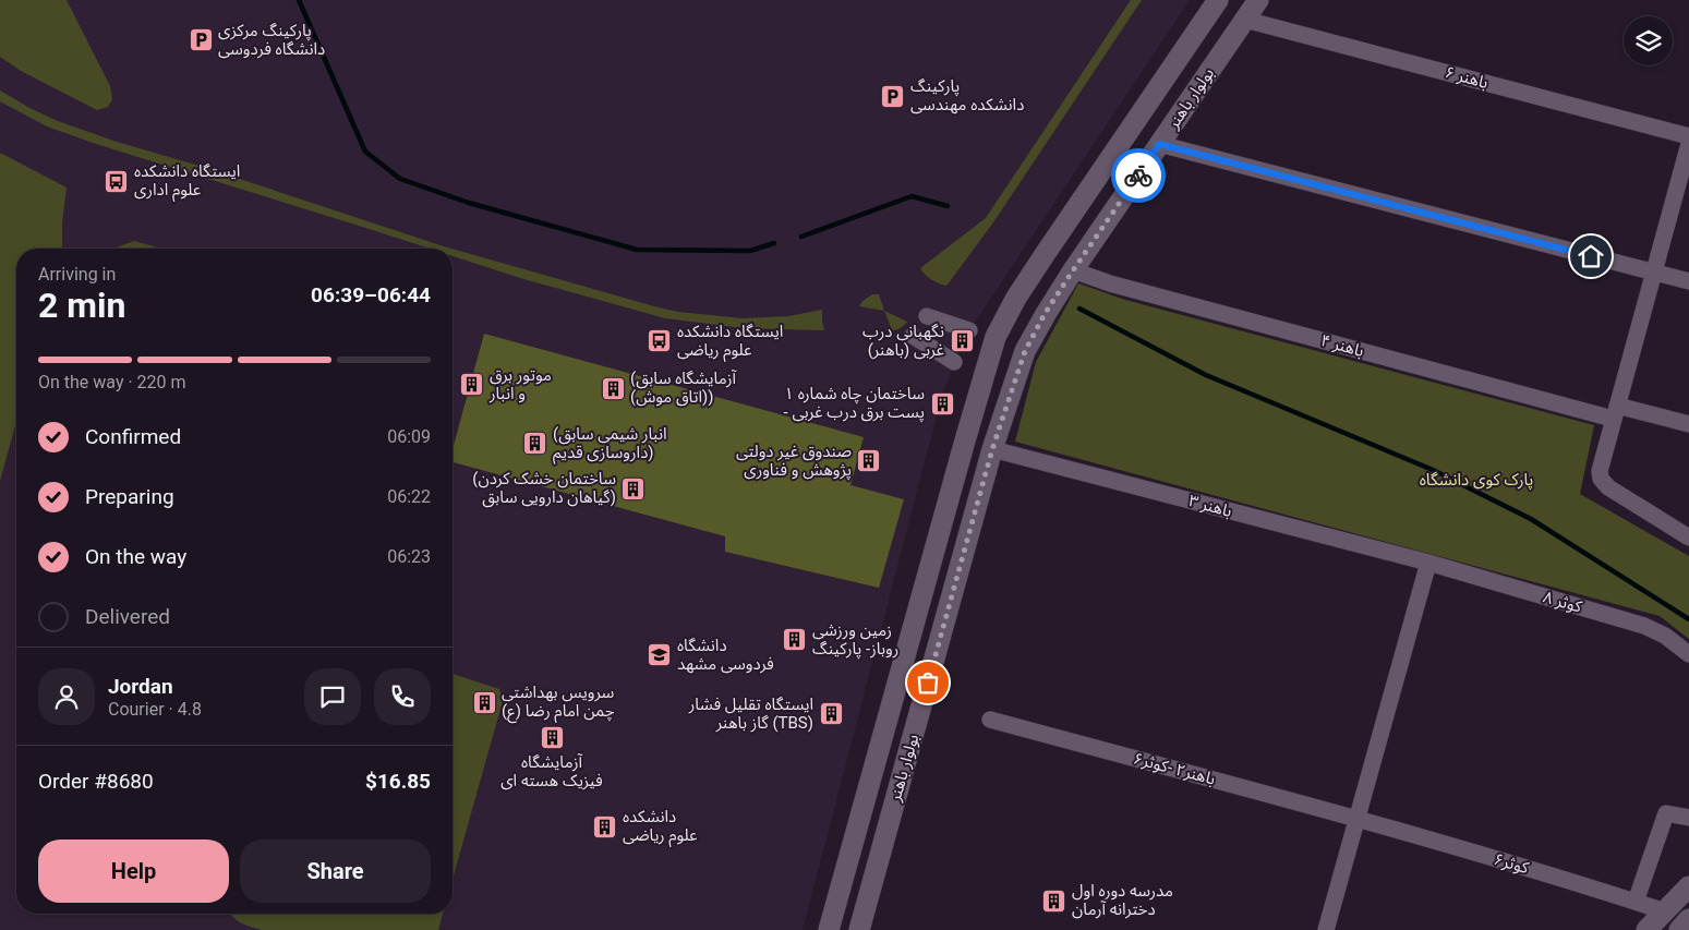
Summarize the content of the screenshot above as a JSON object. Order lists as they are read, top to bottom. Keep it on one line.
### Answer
{"streets":{"street":["باهنر ۶","بولوار باهنر","باهنر ۴","باهنر ۳","کوثر ۸","باهنر۲ -کوثر۶","کوثر۶"]},"crossings":[["باهنر ۶","بولوار باهنر"],["بولوار باهنر","باهنر ۴"],["بولوار باهنر","باهنر ۳"],["باهنر ۳","کوثر ۸"],["باهنر۲ -کوثر۶","کوثر۶"]],"parks":["پارک کوی دانشگاه"],"places":{"parking":["پارکینگ مرکزی دانشگاه فردوسی","پارکینگ دانشکده مهندسی"],"bus stop":["ایستگاه دانشکده علوم اداری","ایستگاه دانشکده علوم ریاضی"],"building":["نگهبانی درب غربی (باهنر)","موتور برق و انبار","(آزمایشگاه سابق (اتاق موش))","ساختمان چاه شماره ۱ - پست برق درب غربی","(انبار شیمی سابق داروسازی قدیم)","صندوق غیر دولتی پژوهش و فناوری","(ساختمان خشک کردن گیاهان دارویی سابق)","زمین ورزشی روباز- پارکینگ","سرویس بهداشتی چمن امام رضا (ع)","ایستگاه تقلیل فشار گاز باهنر (TBS)","آزمایشگاه فیزیک هسته ای","دانشکده علوم ریاضی","مدرسه دوره اول دخترانه آرمان"],"school or university":["دانشگاه فردوسی مشهد"]},"page":{"heading":["2 min","Arriving in","06:39–06:44"],"panel":["Jordan","Courier · 4.8","Order #8680","$16.85"],"bar":"On the way · 220 m","list":[["Confirmed","06:09"],["Preparing","06:22"],["On the way","06:23"],"Delivered"],"buttons":["Help","Share"]}}
